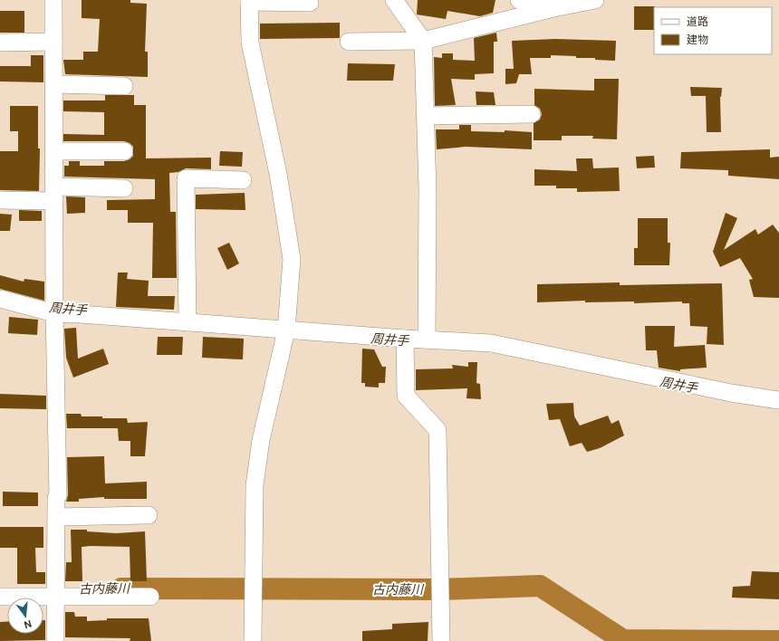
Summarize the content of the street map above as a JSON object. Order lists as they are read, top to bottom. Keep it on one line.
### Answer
{"water":["周井手","古内藤川"],"legend":["道路","建物"],"north":"bottom"}
